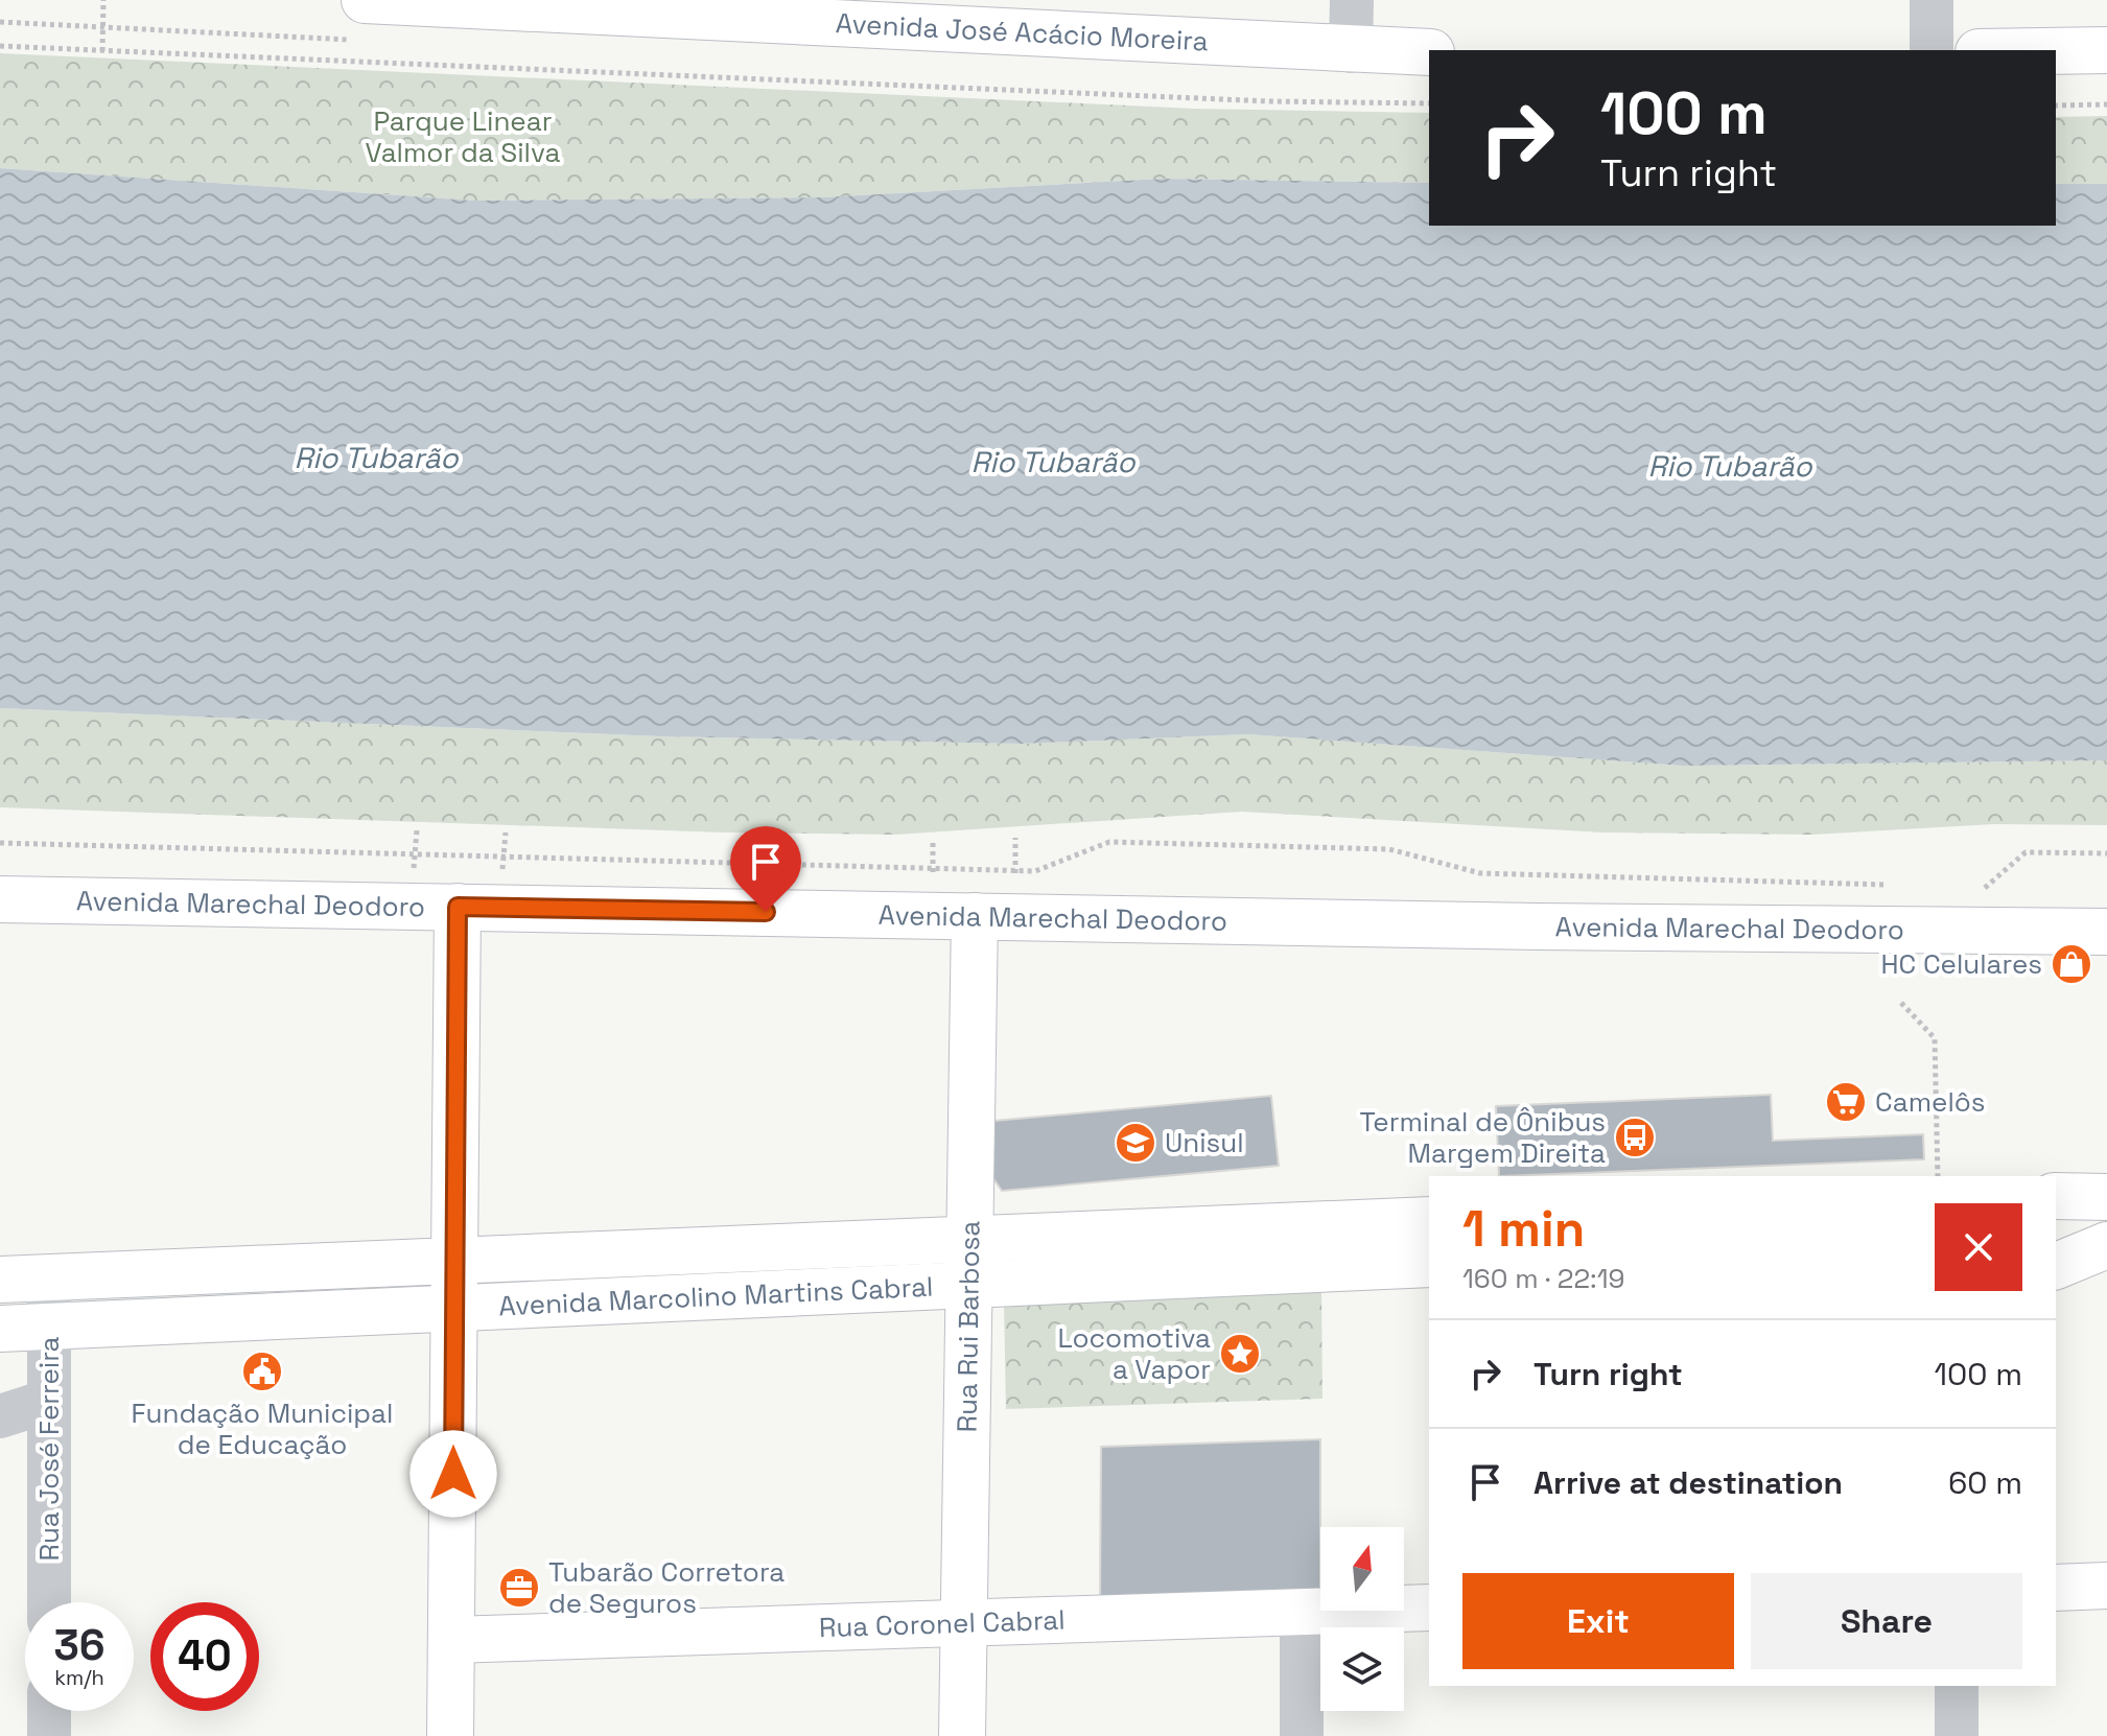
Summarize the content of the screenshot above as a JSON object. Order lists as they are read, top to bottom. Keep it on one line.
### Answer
{"streets":{"main road":["Avenida José Acácio Moreira","Avenida Marechal Deodoro","Avenida Marcolino Martins Cabral","Rua Rui Barbosa","Rua Coronel Cabral"],"street":["Rua José Ferreira"]},"crossings":[["Avenida Marechal Deodoro","Rua Rui Barbosa"],["Avenida Marcolino Martins Cabral","Rua Rui Barbosa"],["Avenida Marcolino Martins Cabral","Rua José Ferreira"],["Rua Rui Barbosa","Rua Coronel Cabral"]],"water":["Rio Tubarão"],"parks":["Parque Linear Valmor da Silva"],"places":{"shop":["HC Celulares"],"supermarket":["Camelôs"],"bus stop":["Terminal de Ônibus Margem Direita"],"school or university":["Unisul"],"place":["Locomotiva a Vapor"],"public building":["Fundação Municipal de Educação"],"office":["Tubarão Corretora de Seguros"]},"north":"top","page":{"turn":["100 m","Turn right"],"heading":["1 min","160 m · 22:19"],"list":[{"name":"Turn right","value":"100 m"},{"name":"Arrive at destination","value":"60 m"}],"buttons":["Exit","Share"],"speed":"36 km/h","limit":"40"}}
